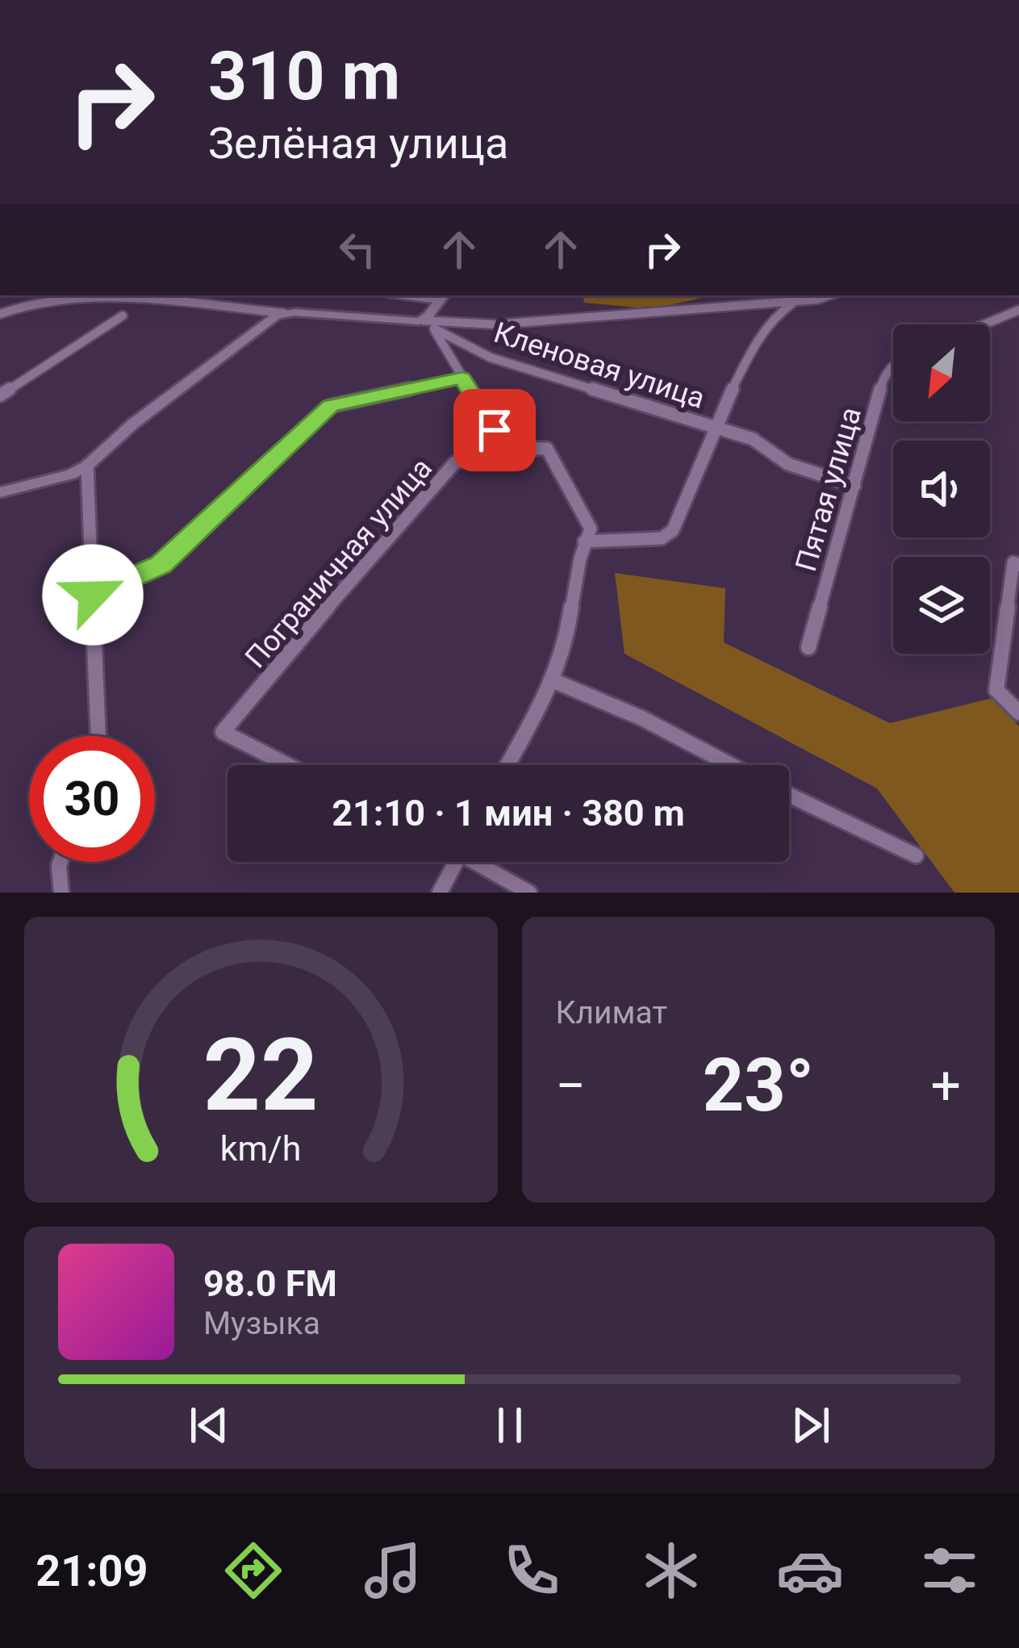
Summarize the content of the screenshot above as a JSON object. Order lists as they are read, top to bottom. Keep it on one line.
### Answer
{"streets":{"street":["Кленовая улица","Пятая улица","Пограничная улица"]},"north":"bottom left","page":{"turn":["310 m","Зелёная улица"],"limit":"30","trip":"21:10 · 1 мин · 380 m","tile":"Климат","heat":["−","23°","+"],"song":["98.0 FM","Музыка"],"tabs":"21:09","gauge":["22","km/h"]}}
